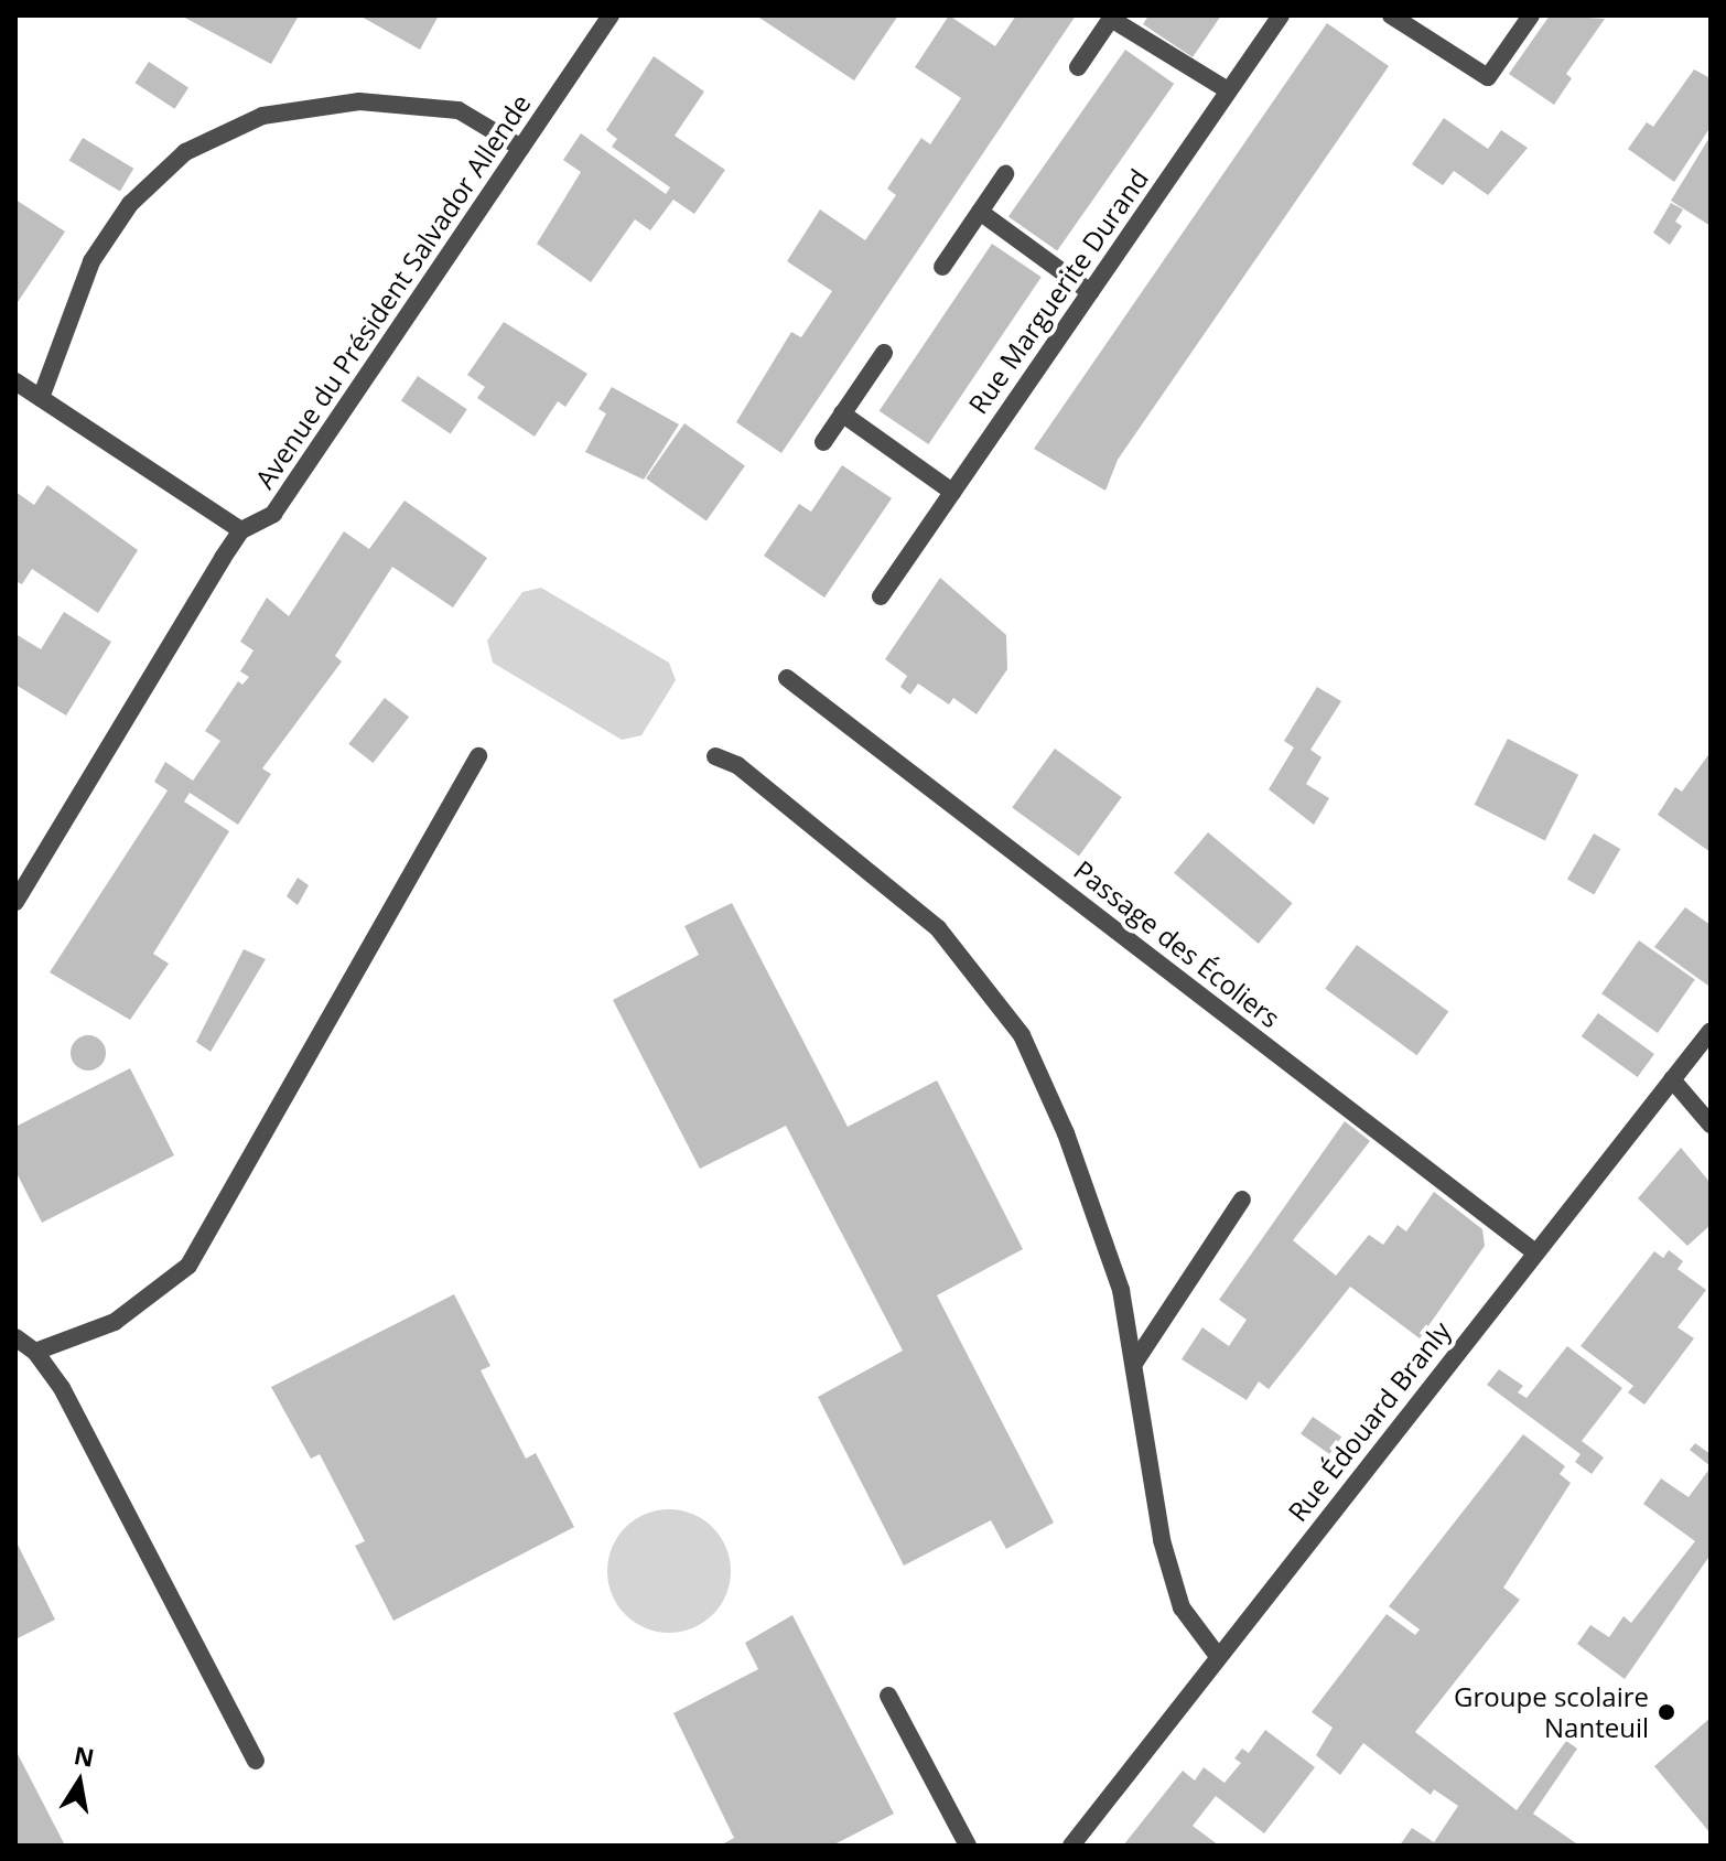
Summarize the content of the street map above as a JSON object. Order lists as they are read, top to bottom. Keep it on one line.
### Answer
{"streets":{"street":["Avenue du Président Salvador Allende","Rue Marguerite Durand","Passage des Écoliers","Rue Édouard Branly"]},"crossings":[["Passage des Écoliers","Rue Édouard Branly"]],"places":["Groupe scolaire Nanteuil"],"north":"top"}
